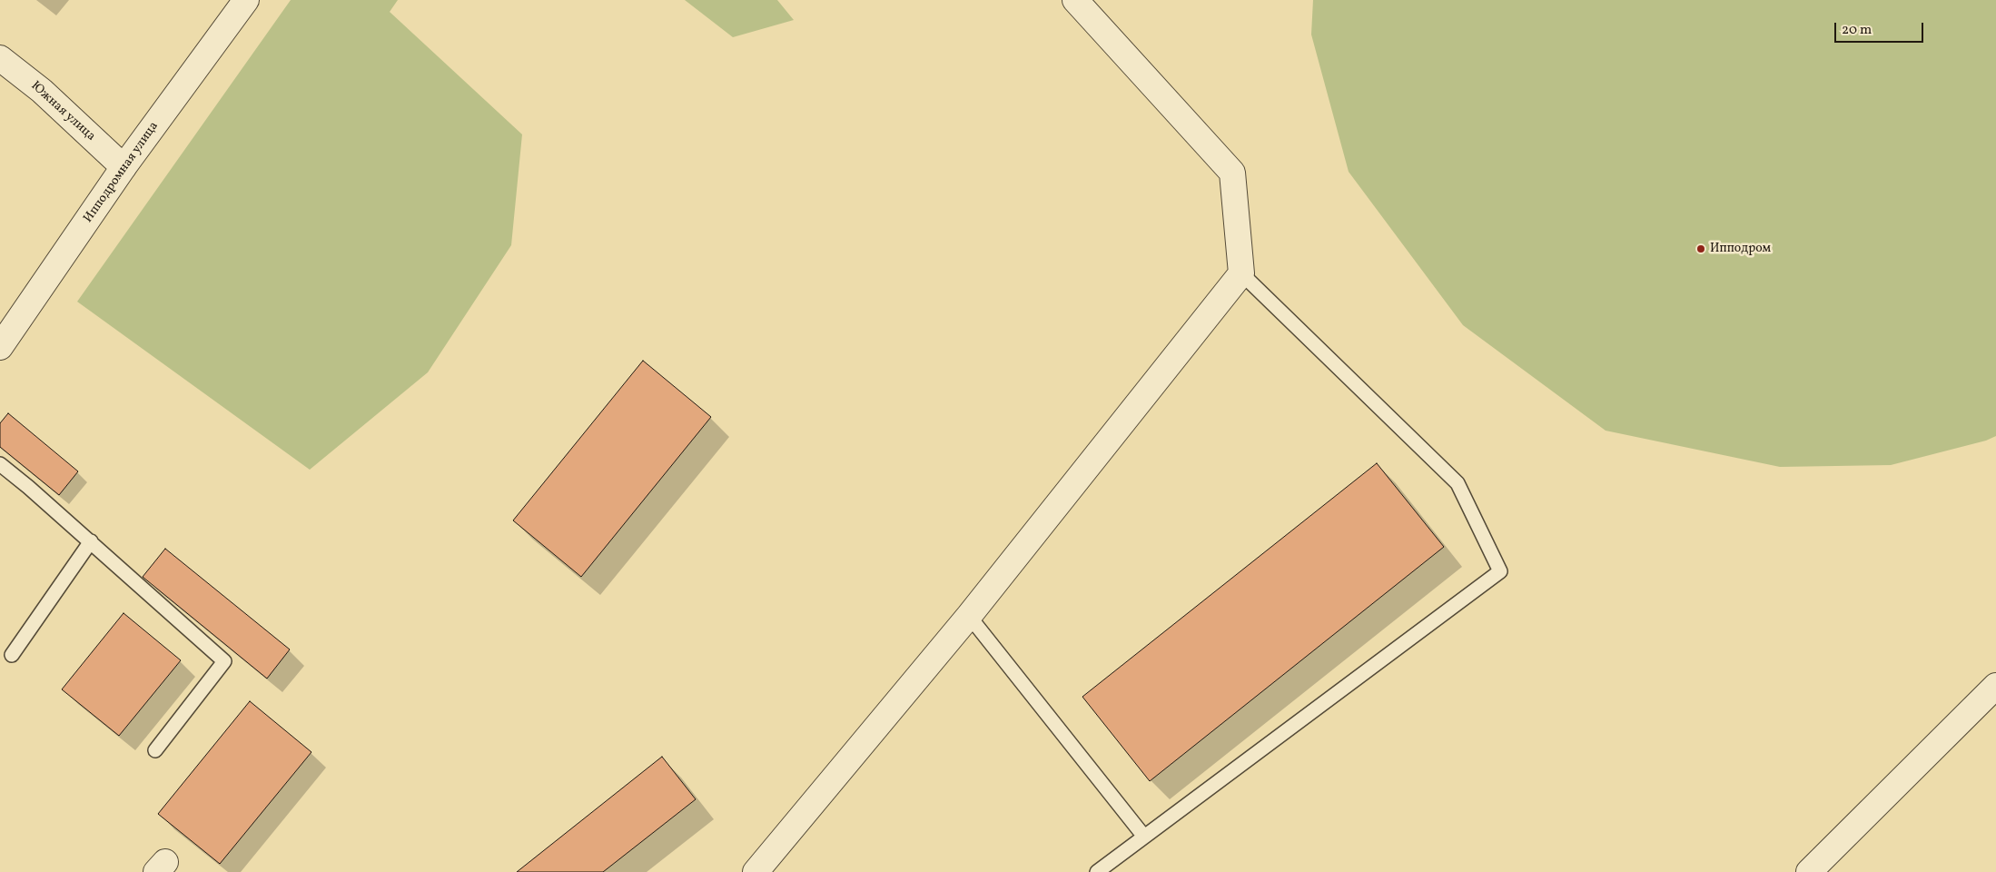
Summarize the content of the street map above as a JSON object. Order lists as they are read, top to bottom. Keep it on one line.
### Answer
{"streets":{"street":["Южная улица","Ипподромная улица"]},"crossings":[["Южная улица","Ипподромная улица"]],"places":["Ипподром"],"scale_bar":"20 m"}
